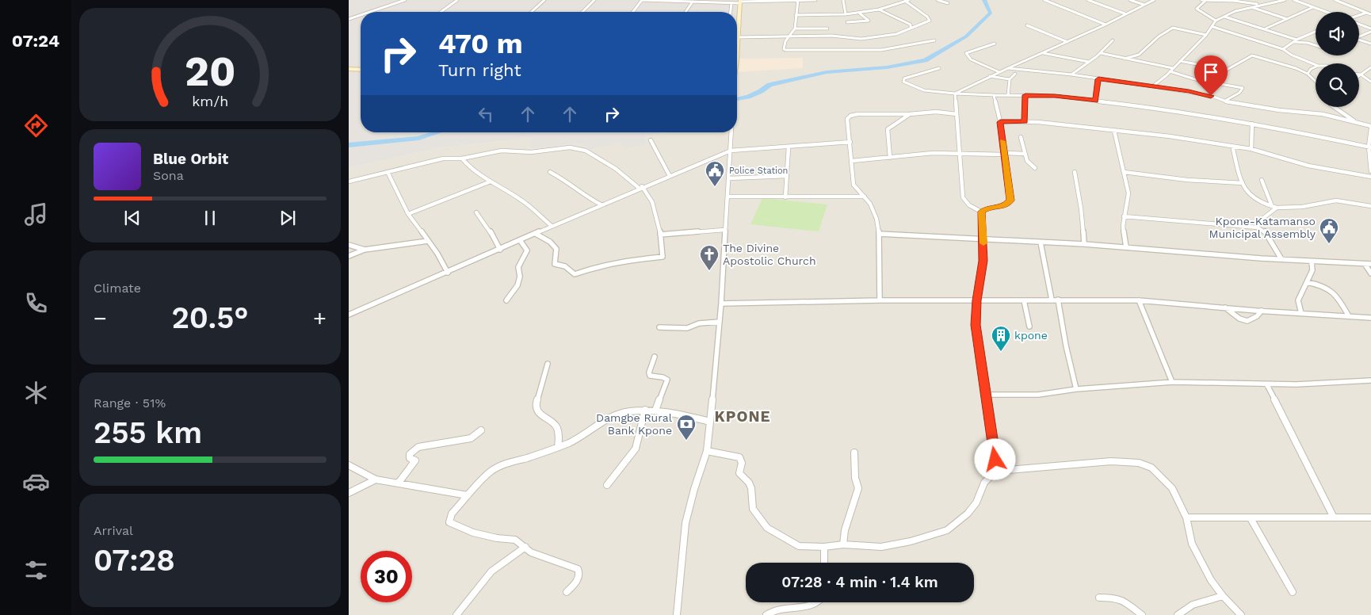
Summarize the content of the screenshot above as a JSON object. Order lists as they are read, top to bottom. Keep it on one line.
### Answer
{"districts":["KPONE"],"places":{"public building":["Police Station","Kpone-Katamanso Municipal Assembly"],"church":["The Divine Apostolic Church"],"building":["kpone"],"bank":["Damgbe Rural Bank Kpone"]},"page":{"tabs":"07:24","turn":["470 m","Turn right"],"song":["Blue Orbit","Sona"],"tile":["Climate",["Range · 51%","255 km"],["Arrival","07:28"]],"heat":["−","20.5°","+"],"limit":"30","trip":"07:28 · 4 min · 1.4 km","gauge":["20","km/h"]}}
